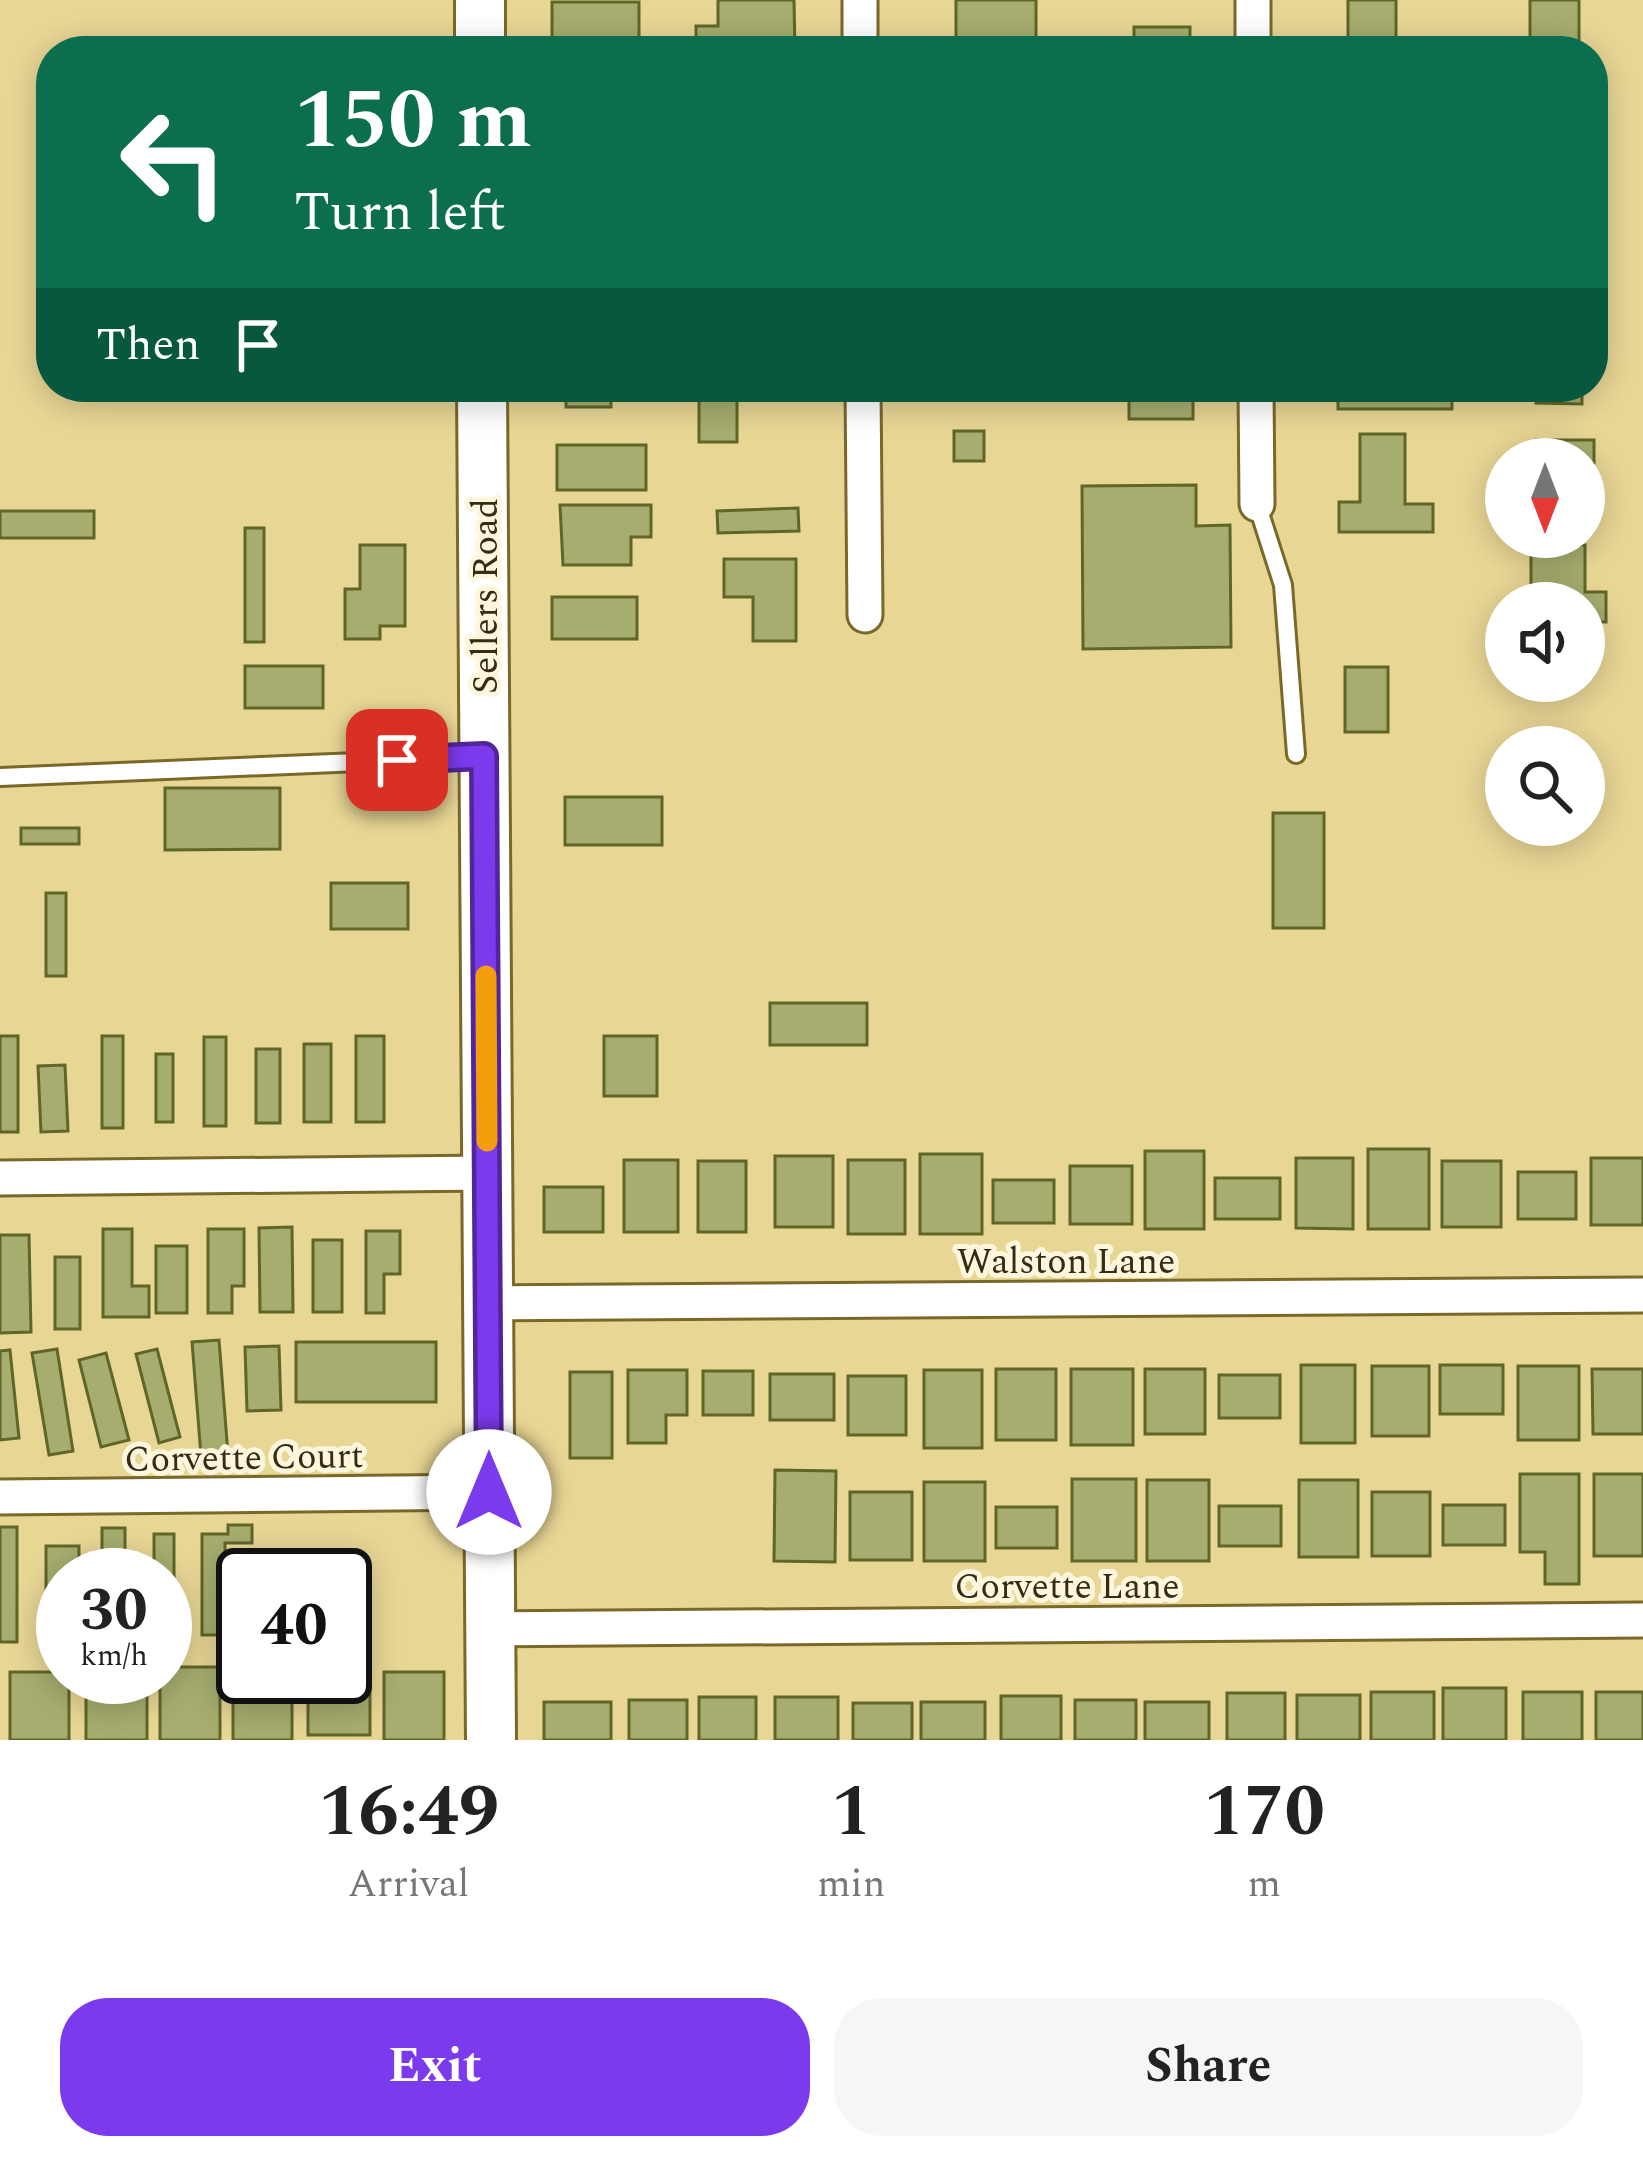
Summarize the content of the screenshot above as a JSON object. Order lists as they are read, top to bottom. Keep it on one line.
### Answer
{"streets":{"street":["Sellers Road","Walston Lane","Corvette Court","Corvette Lane"]},"crossings":[["Sellers Road","Walston Lane"],["Sellers Road","Corvette Court"],["Sellers Road","Corvette Lane"]],"north":"bottom","page":{"turn":["150 m","Turn left"],"then":"Then","speed":"30 km/h","limit":"40","eta":["16:49","Arrival","1","min","170","m"],"buttons":["Exit","Share"]}}
